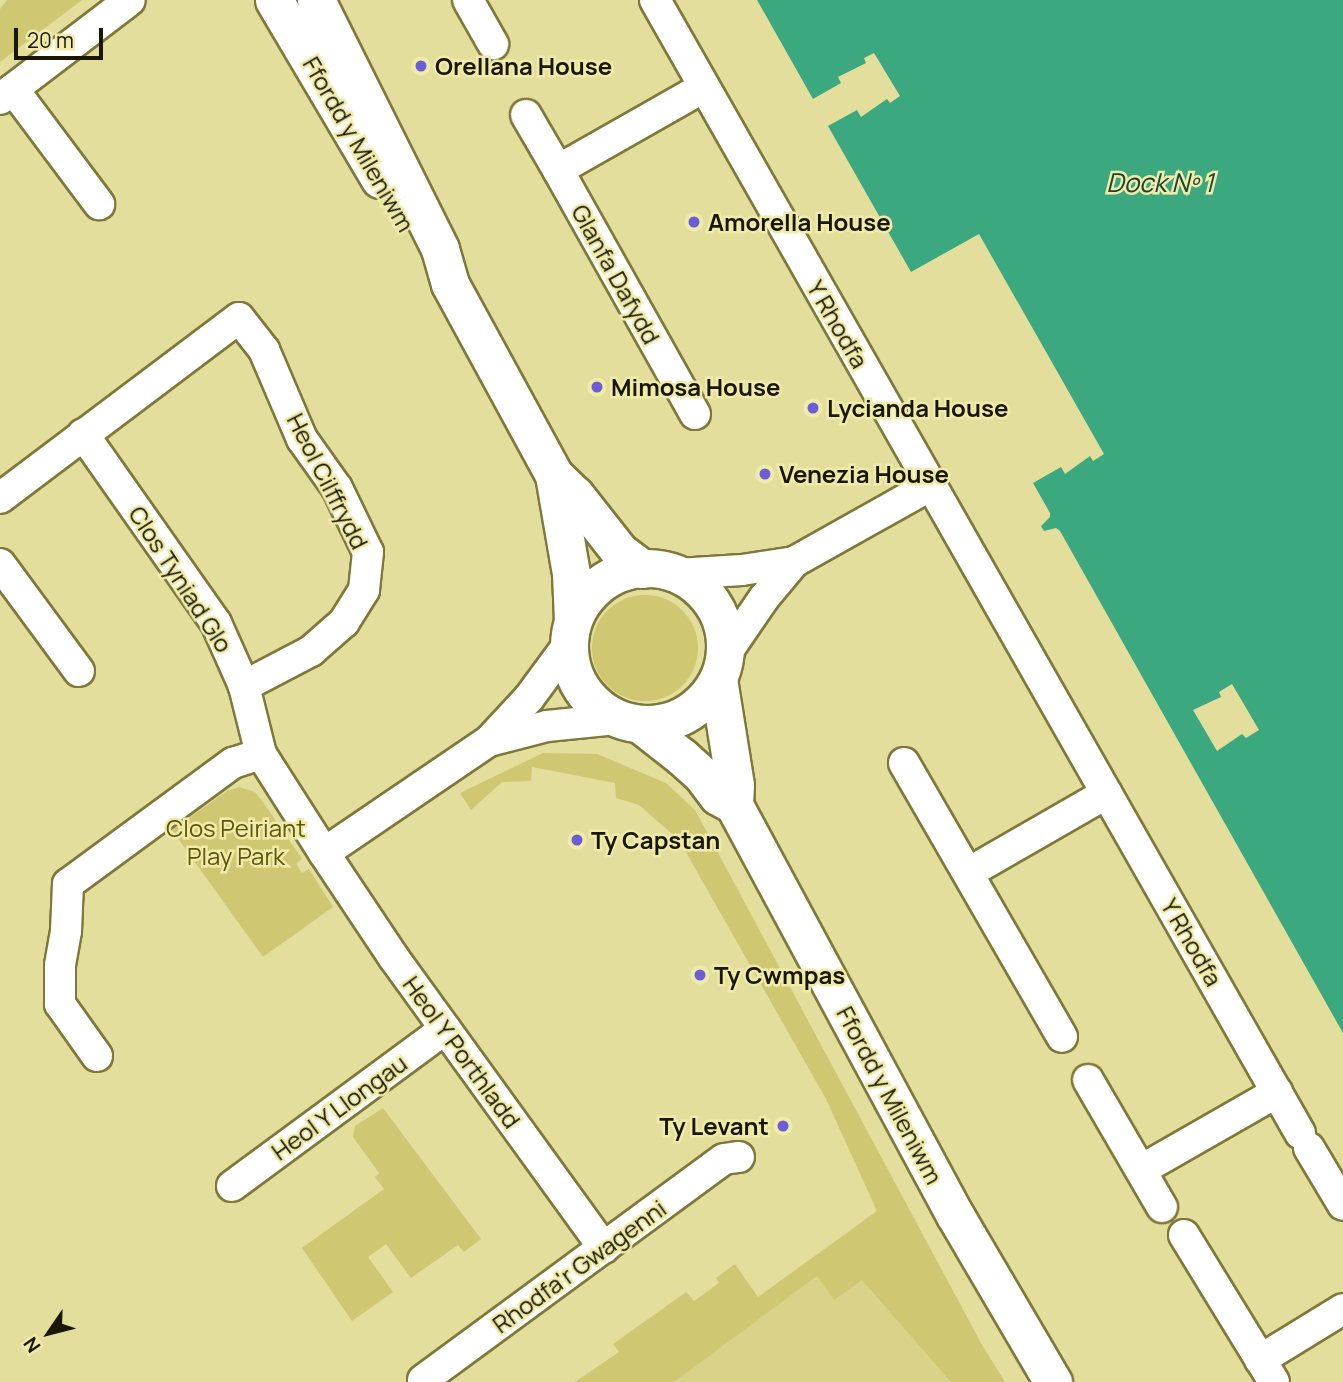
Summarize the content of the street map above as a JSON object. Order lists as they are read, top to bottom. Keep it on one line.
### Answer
{"streets":{"street":["Ffordd y Mileniwm","Glanfa Dafydd","Y Rhodfa","Heol Cilffrydd","Clos Tyniad Glo","Heol Y Porthladd","Heol Y Llongau","Rhodfa'r Gwagenni"]},"crossings":[["Heol Cilffrydd","Clos Tyniad Glo"],["Clos Tyniad Glo","Heol Y Porthladd"],["Heol Y Porthladd","Heol Y Llongau"],["Heol Y Porthladd","Rhodfa'r Gwagenni"]],"water":["Dock Nº 1"],"parks":["Clos Peiriant Play Park"],"places":["Orellana House","Amorella House","Mimosa House","Lycianda House","Venezia House","Ty Capstan","Ty Cwmpas","Ty Levant"],"scale_bar":"20 m","north":"bottom left"}
